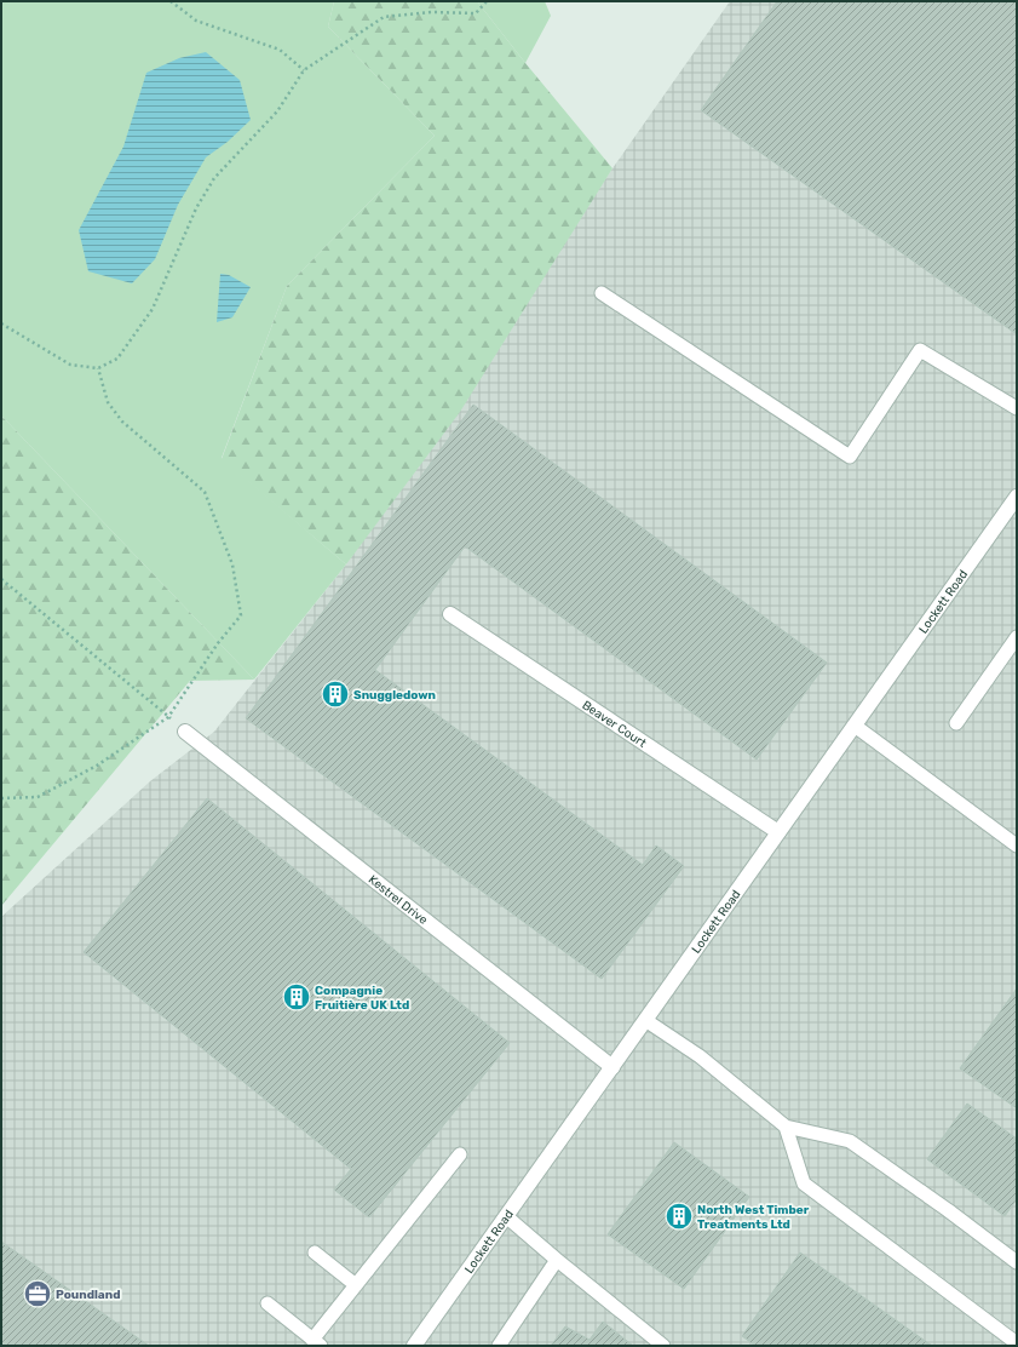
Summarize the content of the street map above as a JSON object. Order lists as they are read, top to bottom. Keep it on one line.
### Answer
{"streets":{"street":["Lockett Road","Beaver Court","Kestrel Drive"]},"crossings":[["Lockett Road","Beaver Court"],["Lockett Road","Kestrel Drive"]],"places":{"building":["Snuggledown","Compagnie Fruitière UK Ltd","North West Timber Treatments Ltd"],"office":["Poundland"]}}
